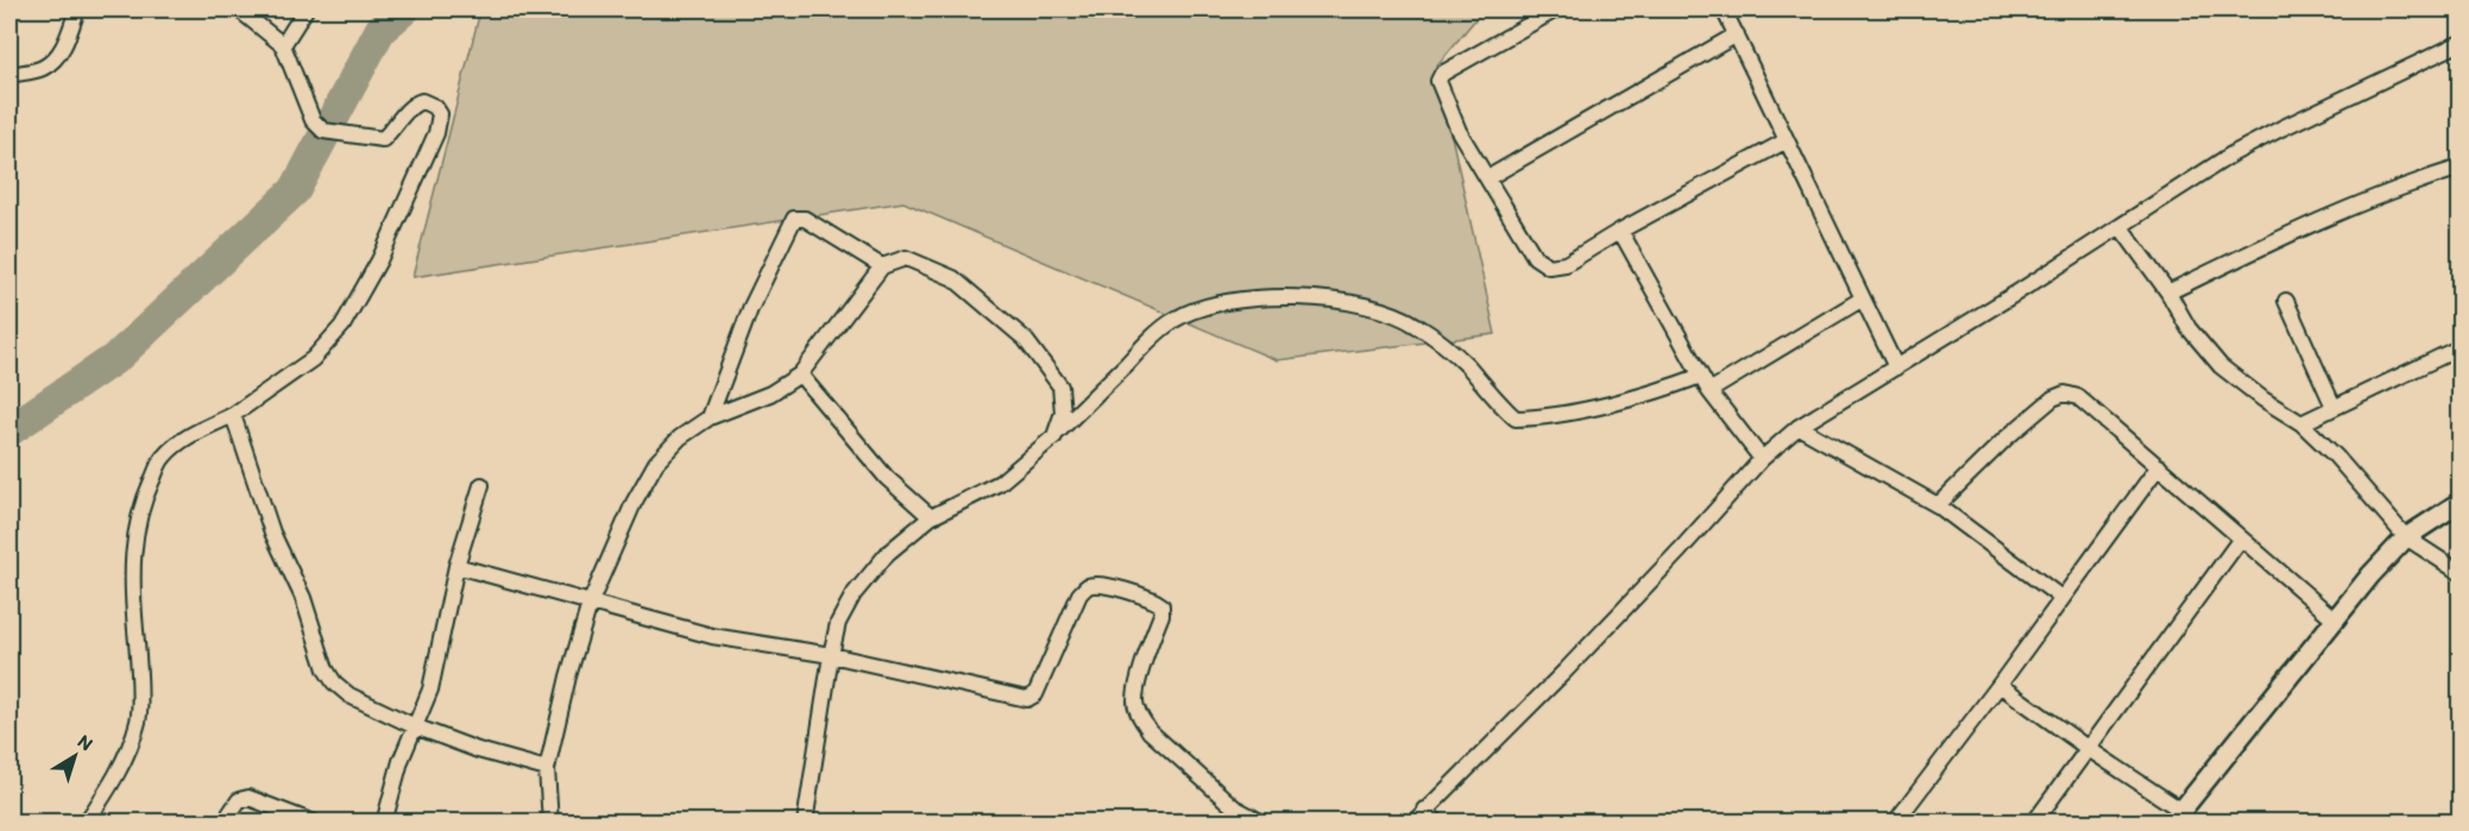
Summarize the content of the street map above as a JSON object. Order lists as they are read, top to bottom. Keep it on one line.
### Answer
{"north":"top right"}
